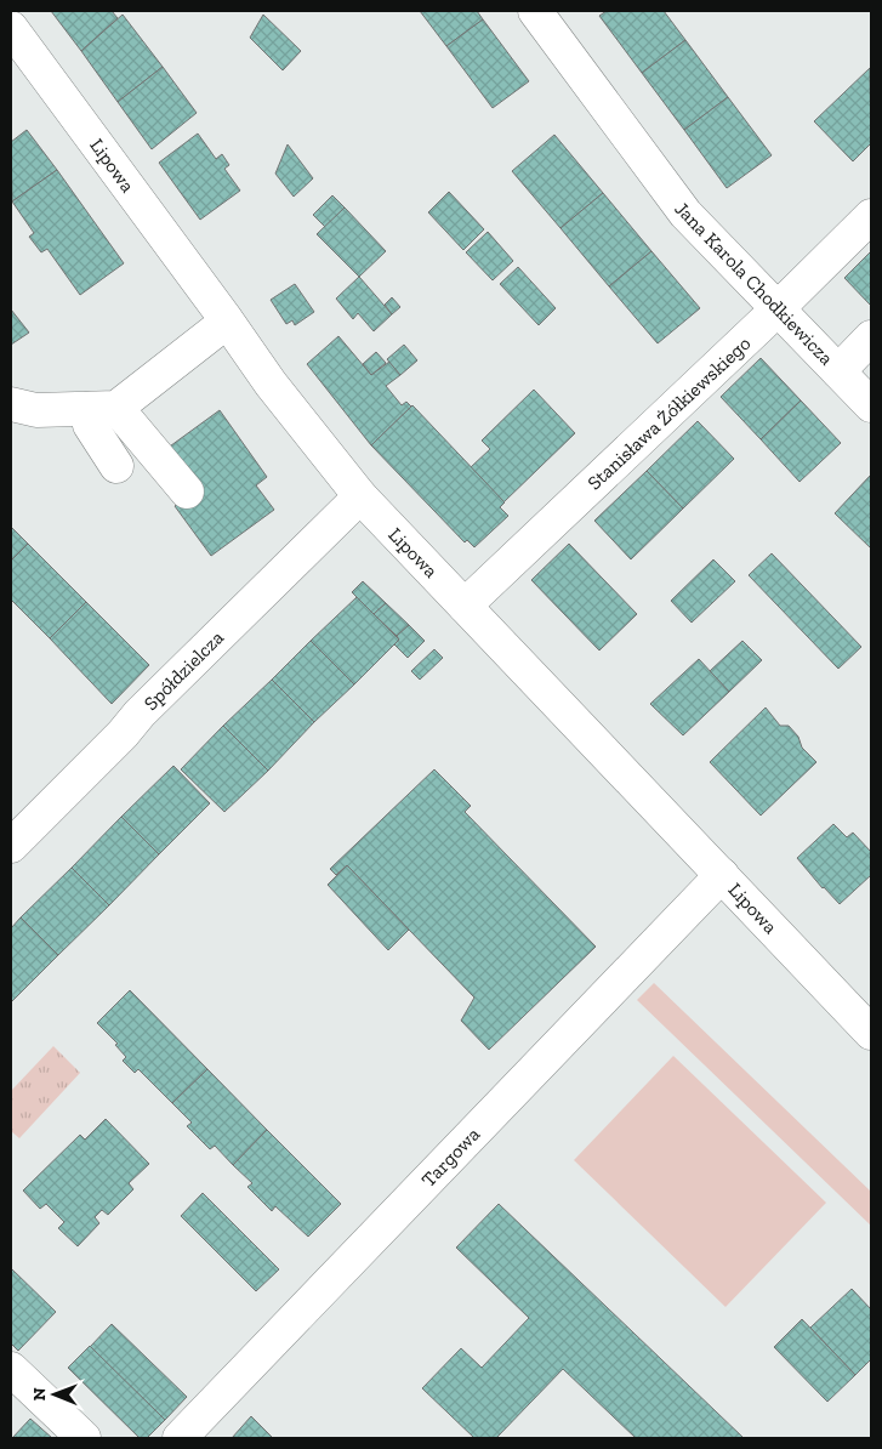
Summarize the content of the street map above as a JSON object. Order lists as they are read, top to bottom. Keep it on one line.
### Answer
{"streets":{"street":["Lipowa","Jana Karola Chodkiewicza","Stanisława Żółkiewskiego","Spółdzielcza","Targowa"]},"crossings":[["Lipowa","Stanisława Żółkiewskiego"],["Lipowa","Spółdzielcza"],["Lipowa","Targowa"],["Jana Karola Chodkiewicza","Stanisława Żółkiewskiego"]],"north":"left"}
